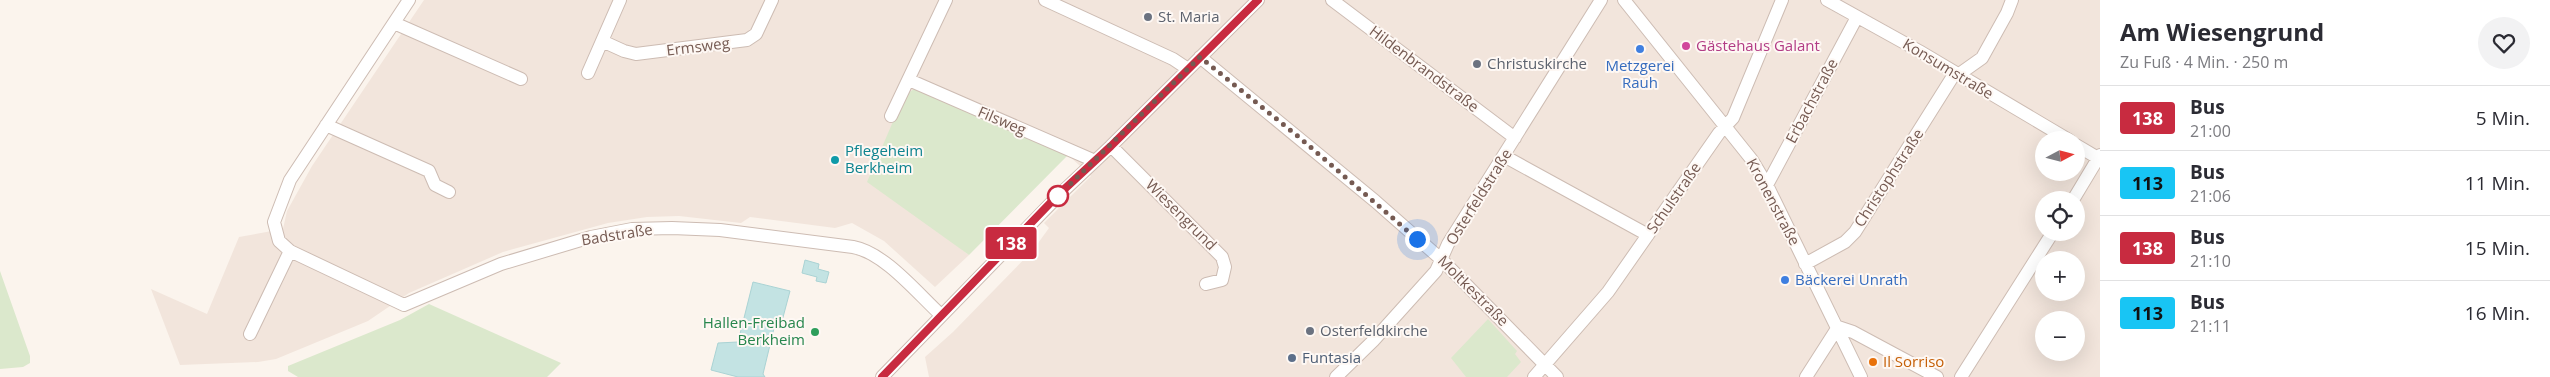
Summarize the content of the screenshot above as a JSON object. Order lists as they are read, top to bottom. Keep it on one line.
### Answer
{"streets":{"street":["Ermsweg","Hildenbrandstraße","Konsumstraße","Erbachstraße","Filsweg","Christophstraße","Osterfeldstraße","Schulstraße","Kronenstraße","Wiesengrund","Badstraße","Moltkestraße"]},"crossings":[["Hildenbrandstraße","Osterfeldstraße"],["Konsumstraße","Erbachstraße"],["Konsumstraße","Christophstraße"],["Erbachstraße","Kronenstraße"],["Christophstraße","Kronenstraße"],["Osterfeldstraße","Moltkestraße"],["Schulstraße","Kronenstraße"],["Schulstraße","Moltkestraße"]],"places":["St. Maria","Gästehaus Galant","Metzgerei Rauh","Christuskirche","Pflegeheim Berkheim","Bäckerei Unrath","Osterfeldkirche","Hallen-Freibad Berkheim","Funtasia","Il Sorriso"],"lines":["bus line 138"],"north":"right","page":{"on_map":"138","heading":["Am Wiesengrund","Zu Fuß · 4 Min. · 250 m"],"list":[{"mark":"138","name":"Bus","note":"21:00","value":"5 Min."},{"mark":"113","name":"Bus","note":"21:06","value":"11 Min."},{"mark":"138","name":"Bus","note":"21:10","value":"15 Min."},{"mark":"113","name":"Bus","note":"21:11","value":"16 Min."}],"map_buttons":["+","−"]}}
